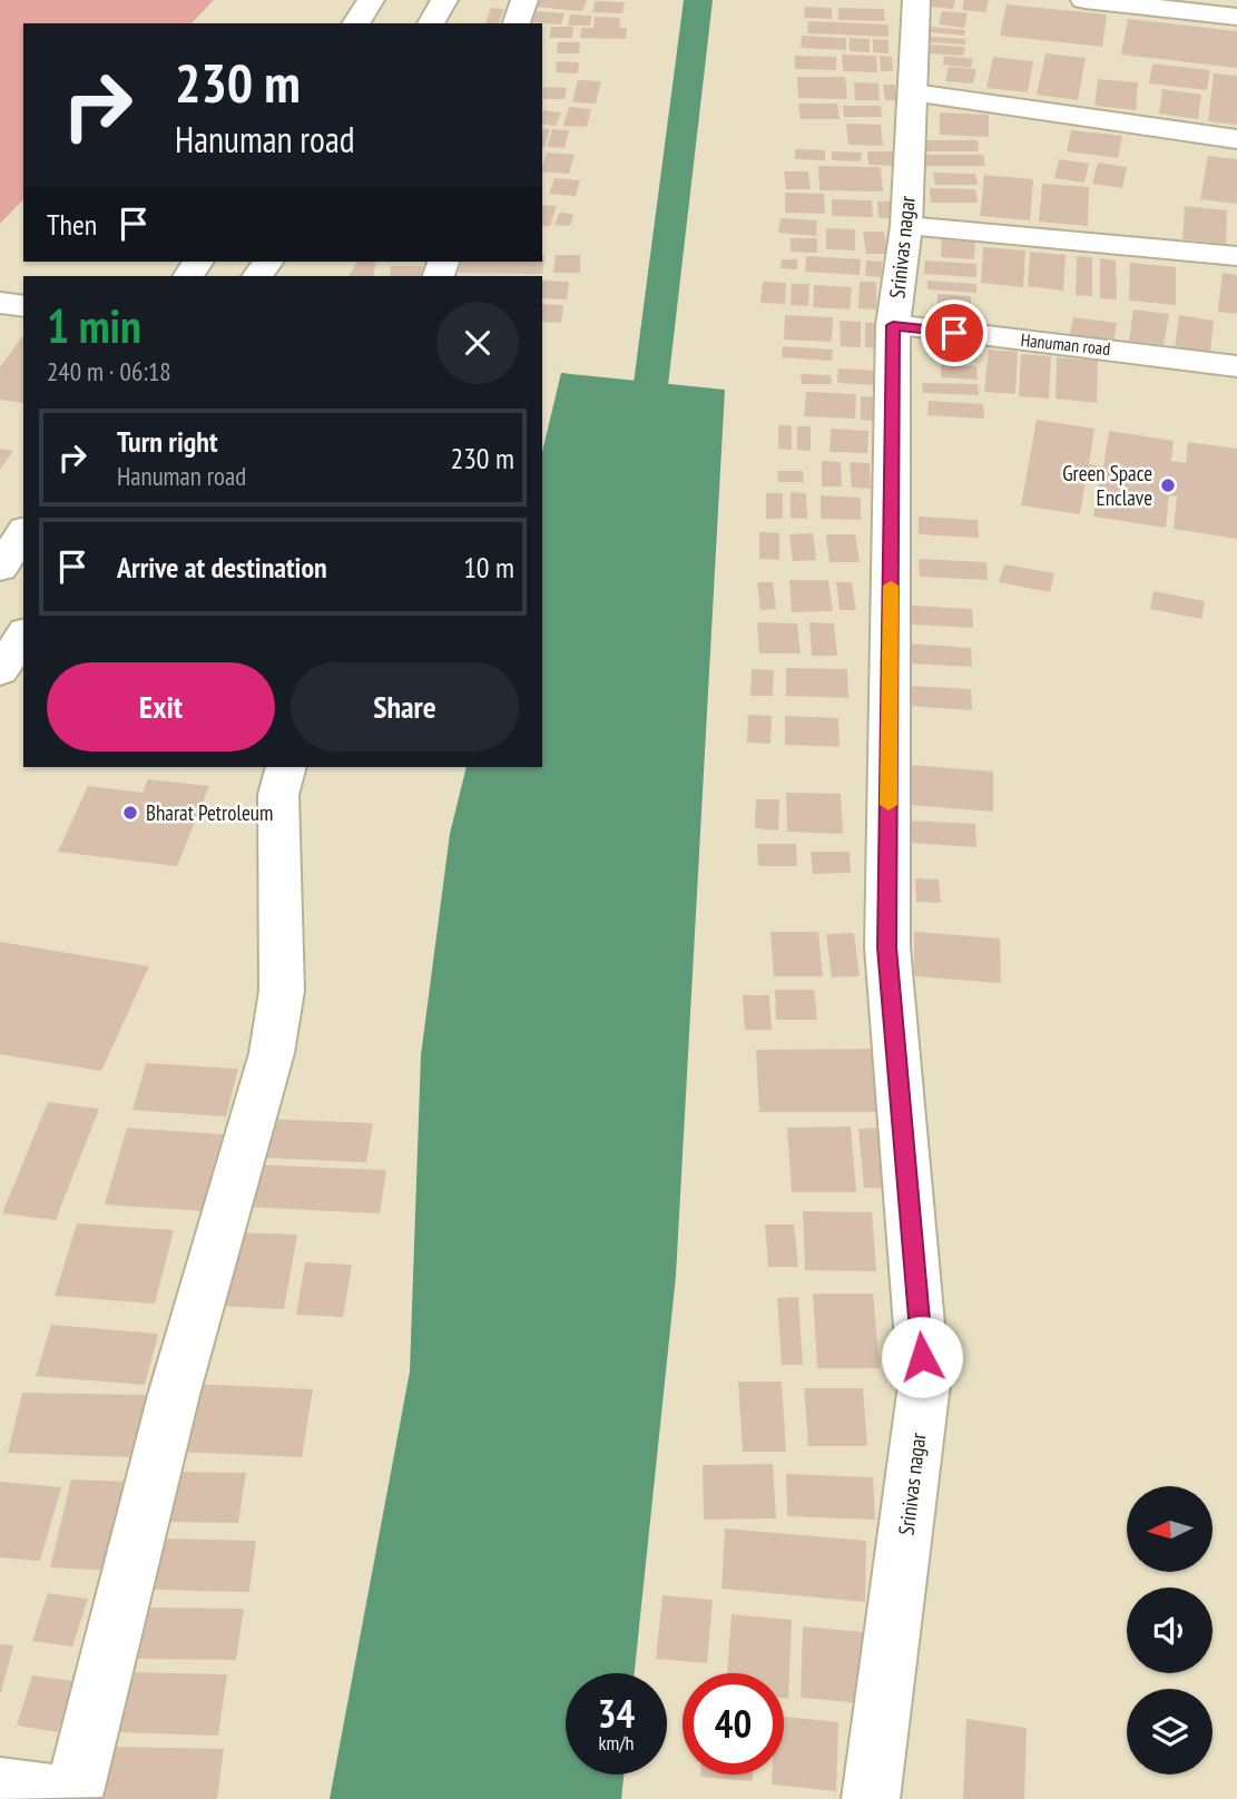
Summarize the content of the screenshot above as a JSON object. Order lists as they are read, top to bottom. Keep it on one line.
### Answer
{"streets":{"main road":["Srinivas nagar","Hanuman road"]},"crossings":[["Srinivas nagar","Hanuman road"]],"places":["Green Space Enclave","Bharat Petroleum"],"north":"left","page":{"turn":["230 m","Hanuman road"],"then":"Then","heading":["1 min","240 m · 06:18"],"list":[{"name":"Turn right","note":"Hanuman road","value":"230 m"},{"name":"Arrive at destination","value":"10 m"}],"buttons":["Exit","Share"],"speed":"34 km/h","limit":"40"}}
